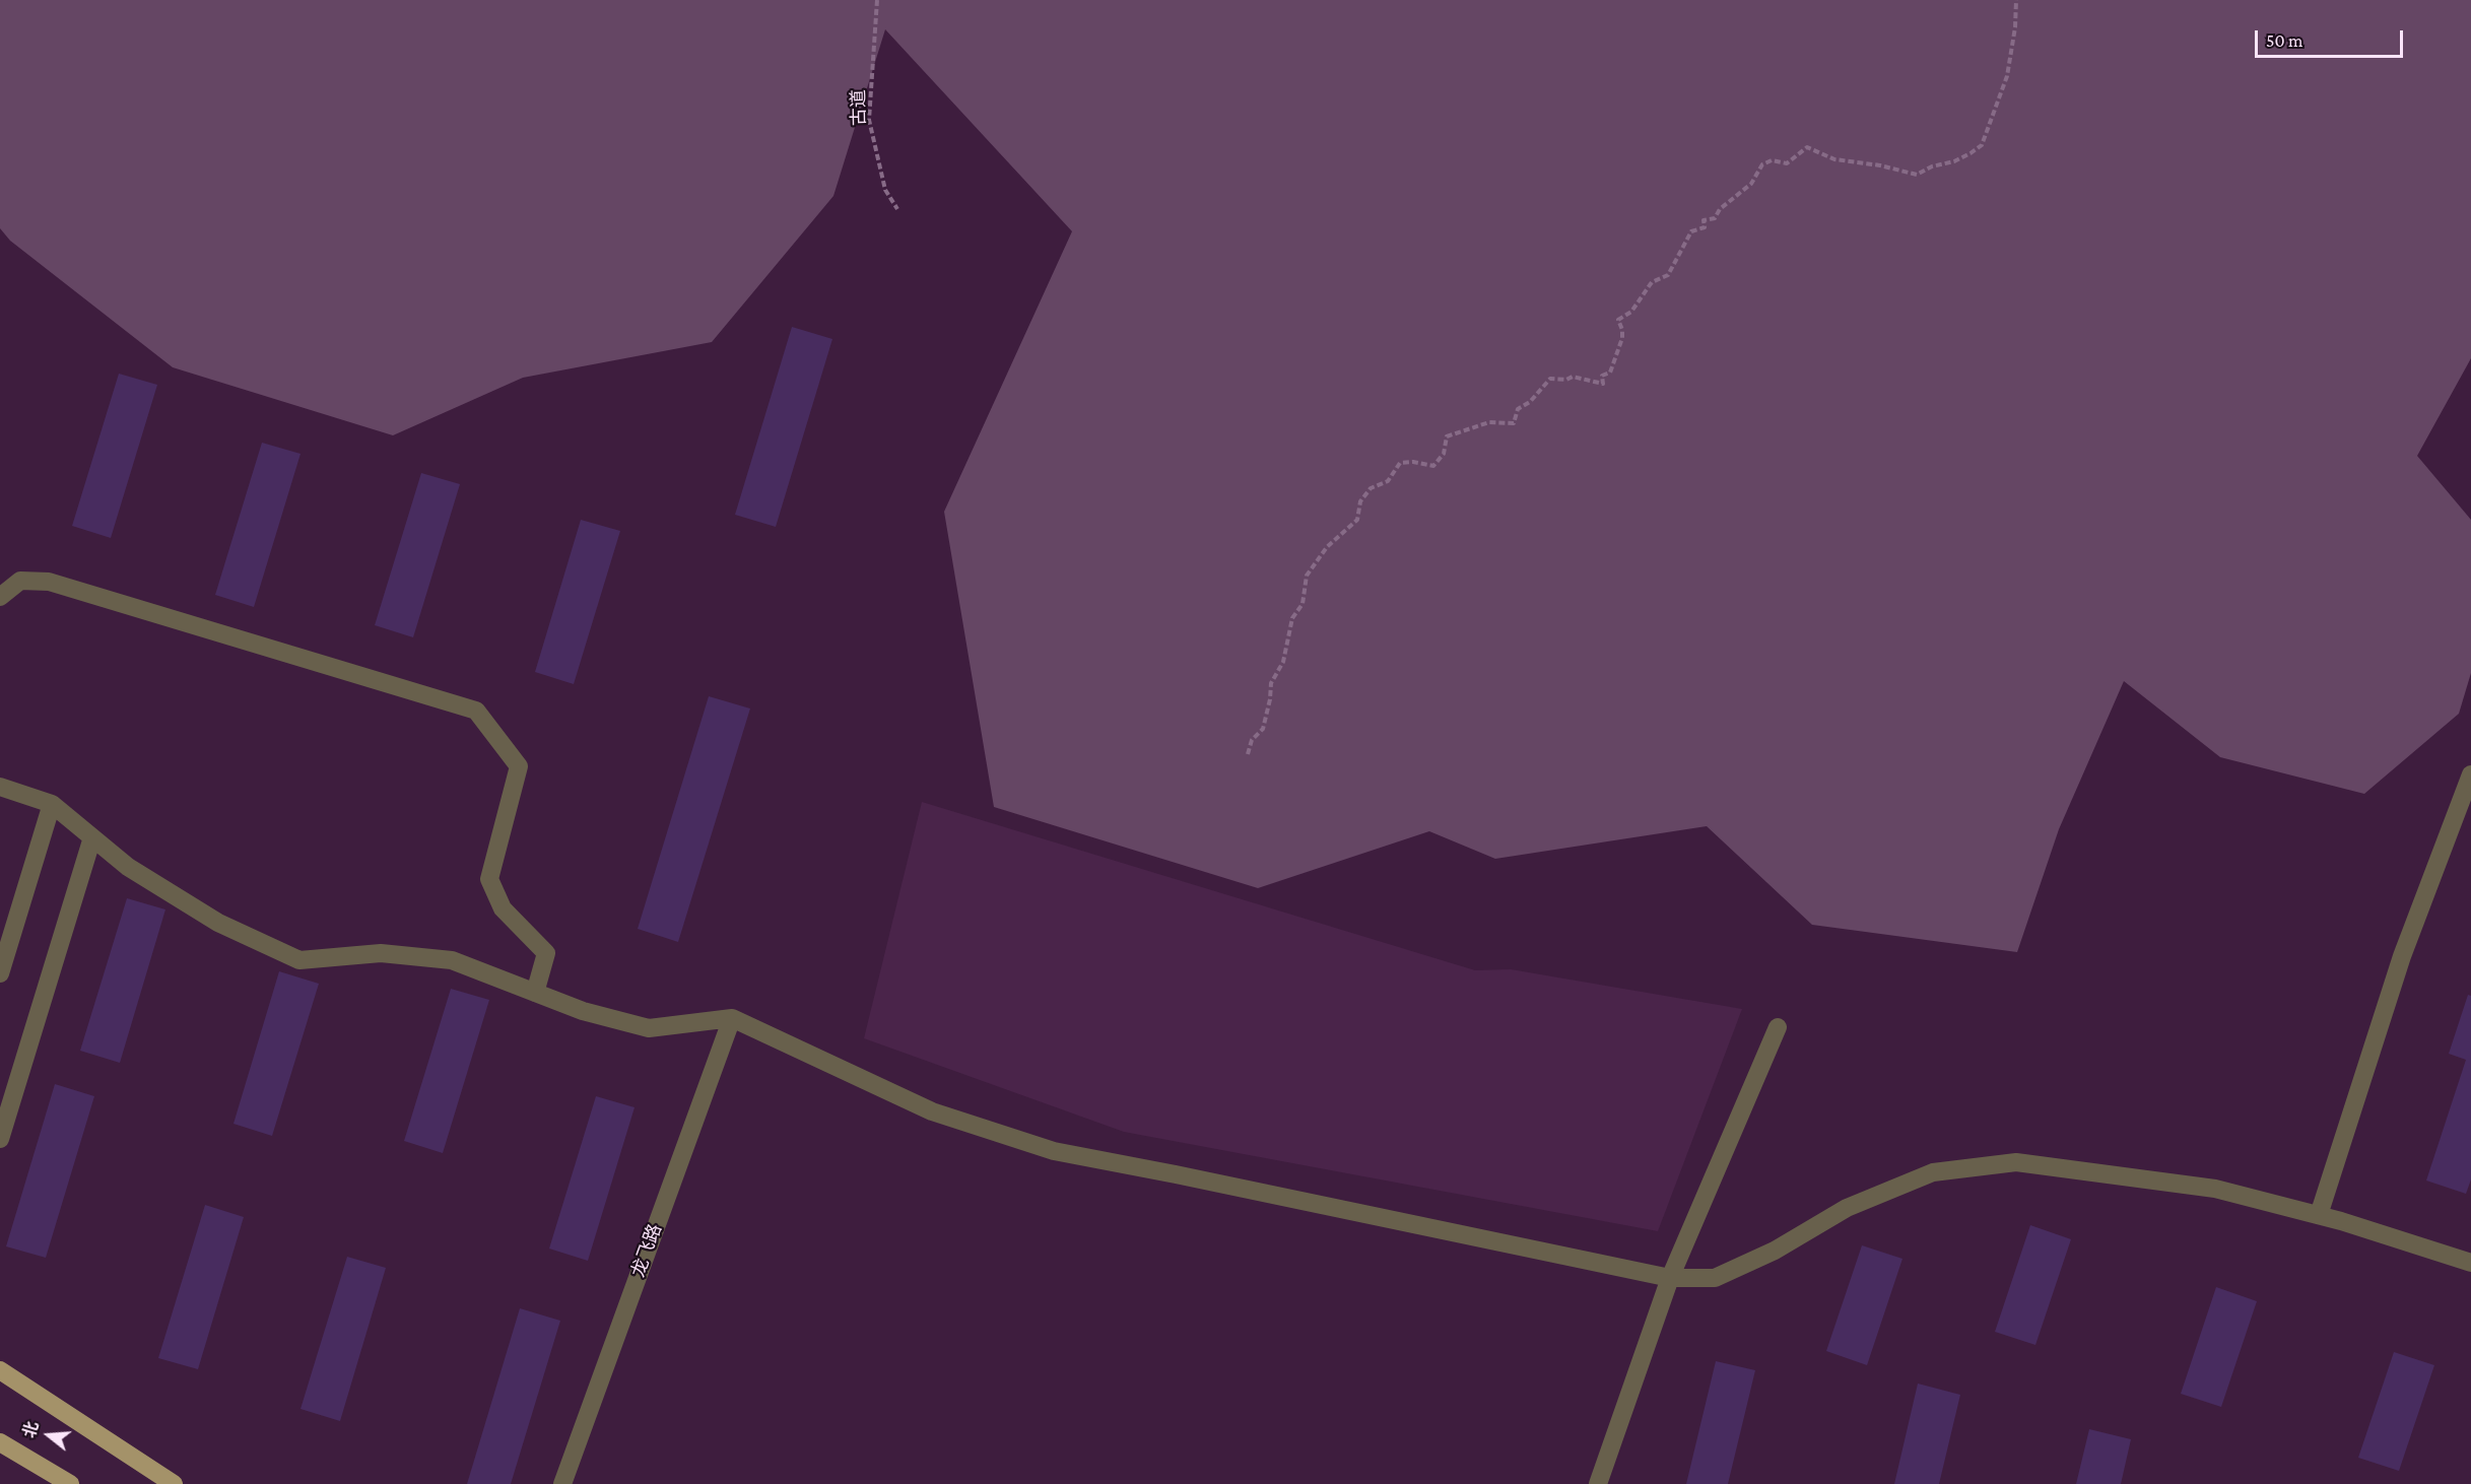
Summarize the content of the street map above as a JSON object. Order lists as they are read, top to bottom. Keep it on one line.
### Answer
{"streets":{"street":["龙飞路"],"path":["古道"]},"scale_bar":"50 m","north":"left"}
